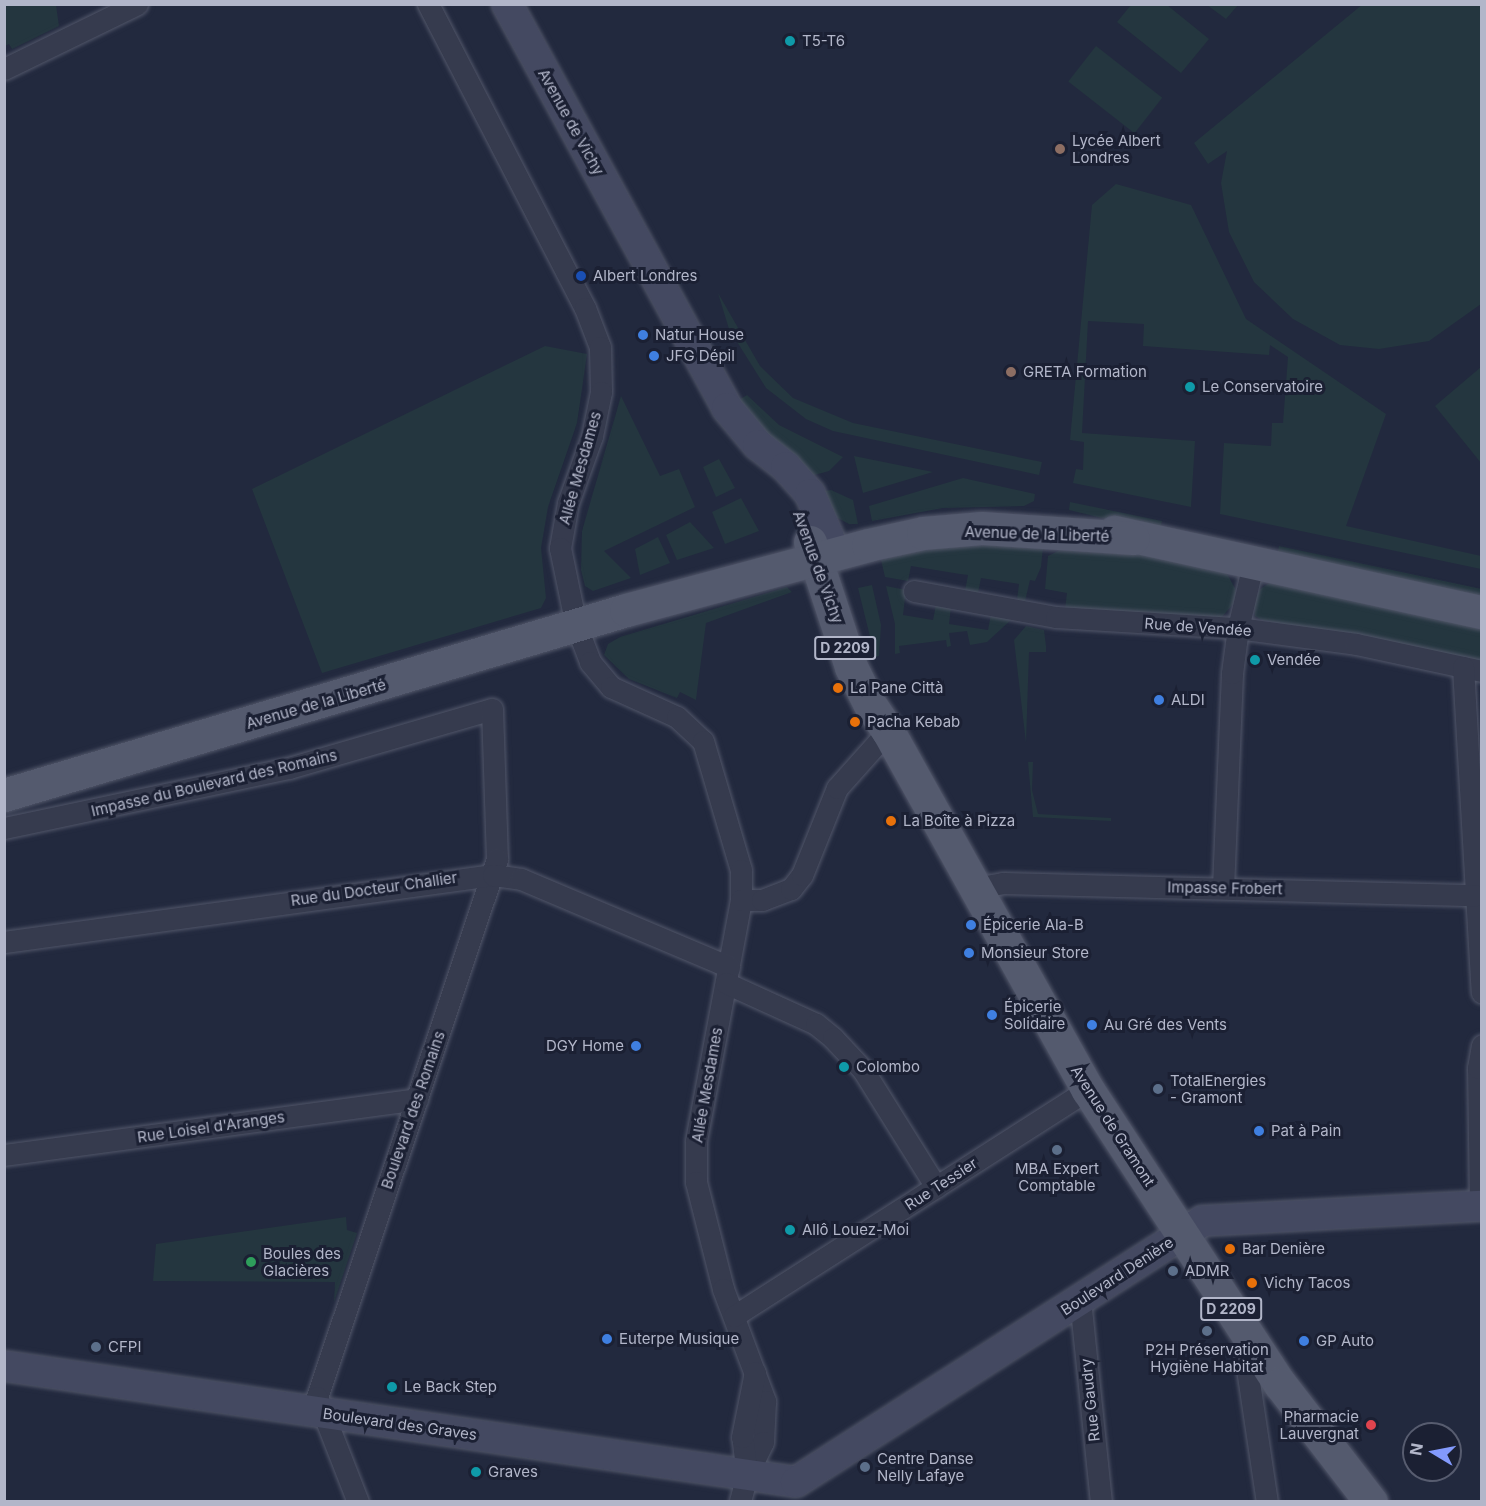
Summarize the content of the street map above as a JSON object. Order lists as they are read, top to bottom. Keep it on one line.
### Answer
{"streets":{"main road":["Avenue de Vichy","Avenue de la Liberté","D 2209","Avenue de Gramont"],"street":["Allée Mesdames","Rue de Vendée","Impasse du Boulevard des Romains","Impasse Frobert","Rue du Docteur Challier","Boulevard des Romains","Rue Loisel d'Aranges","Rue Tessier","Boulevard Denière","Rue Gaudry","Boulevard des Graves"]},"crossings":[["Avenue de Vichy","Avenue de la Liberté"],["Avenue de Vichy","Avenue de Gramont"],["Allée Mesdames","Avenue de la Liberté"],["Allée Mesdames","Rue du Docteur Challier"],["Allée Mesdames","Rue Tessier"],["Allée Mesdames","Boulevard des Graves"],["Impasse du Boulevard des Romains","Boulevard des Romains"],["Impasse Frobert","Avenue de Gramont"],["Rue du Docteur Challier","Boulevard des Romains"],["Rue du Docteur Challier","Rue Tessier"],["Boulevard des Romains","Rue Loisel d'Aranges"],["Boulevard des Romains","Boulevard des Graves"],["Avenue de Gramont","Rue Tessier"],["Avenue de Gramont","Boulevard Denière"],["Boulevard Denière","Rue Gaudry"],["Boulevard Denière","Boulevard des Graves"]],"places":["T5-T6","Lycée Albert Londres","Albert Londres","Natur House","JFG Dépil","GRETA Formation","Le Conservatoire","Vendée","La Pane Città","ALDI","Pacha Kebab","La Boîte à Pizza","Épicerie Ala-B","Monsieur Store","Épicerie Solidaire","Au Gré des Vents","DGY Home","Colombo","TotalEnergies - Gramont","Pat à Pain","MBA Expert Comptable","Allô Louez-Moi","Bar Denière","Boules des Glacières","ADMR","Vichy Tacos","P2H Préservation Hygiène Habitat","Euterpe Musique","GP Auto","CFPI","Le Back Step","Pharmacie Lauvergnat","Centre Danse Nelly Lafaye","Graves"],"north":"left"}
